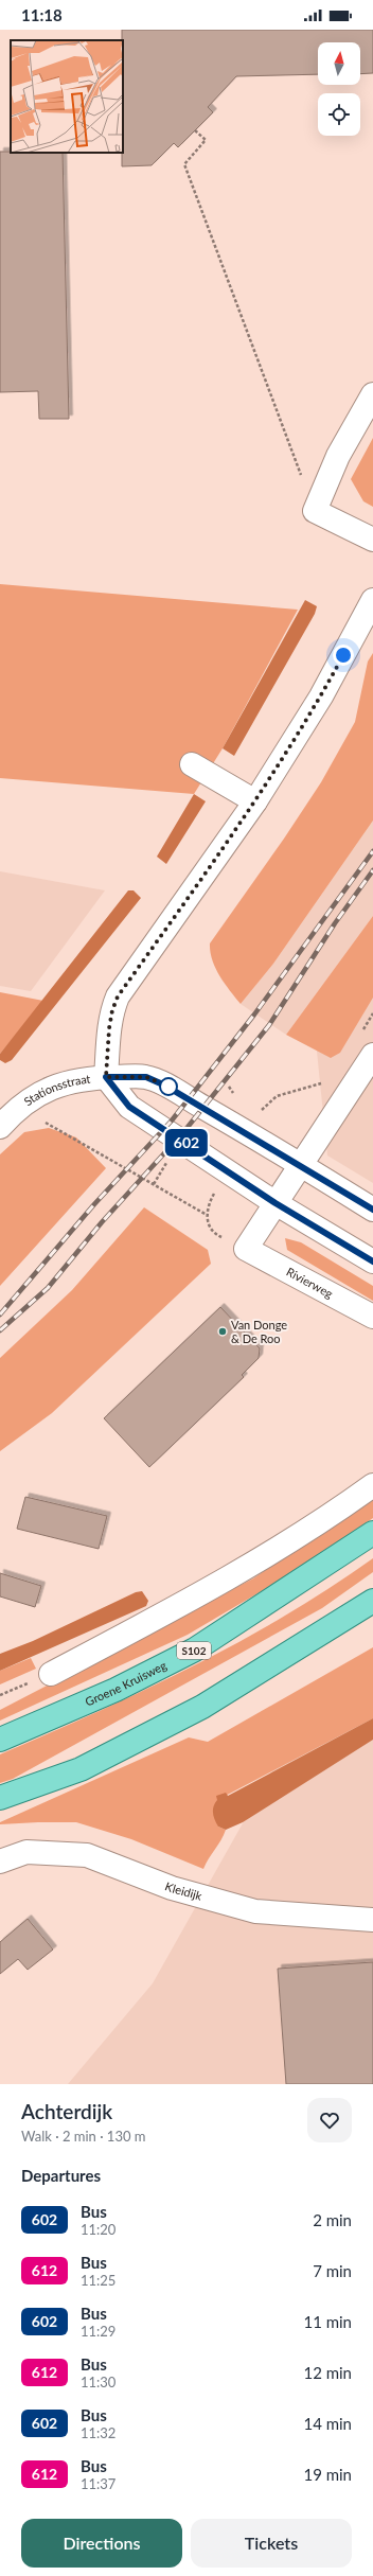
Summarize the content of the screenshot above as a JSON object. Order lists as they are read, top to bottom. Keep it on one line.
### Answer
{"streets":{"main road":["S102","Groene Kruisweg"],"street":["Stationsstraat","Rivierweg","Kleidijk"]},"places":["Van Donge & De Roo"],"lines":["bus line 602"],"north":"top","page":{"status":"11:18","on_map":"602","heading":[["Achterdijk","Walk · 2 min · 130 m"],"Departures"],"list":[{"mark":"602","name":"Bus","note":"11:20","value":"2 min"},{"mark":"612","name":"Bus","note":"11:25","value":"7 min"},{"mark":"602","name":"Bus","note":"11:29","value":"11 min"},{"mark":"612","name":"Bus","note":"11:30","value":"12 min"},{"mark":"602","name":"Bus","note":"11:32","value":"14 min"},{"mark":"612","name":"Bus","note":"11:37","value":"19 min"}],"buttons":["Directions","Tickets"]}}
